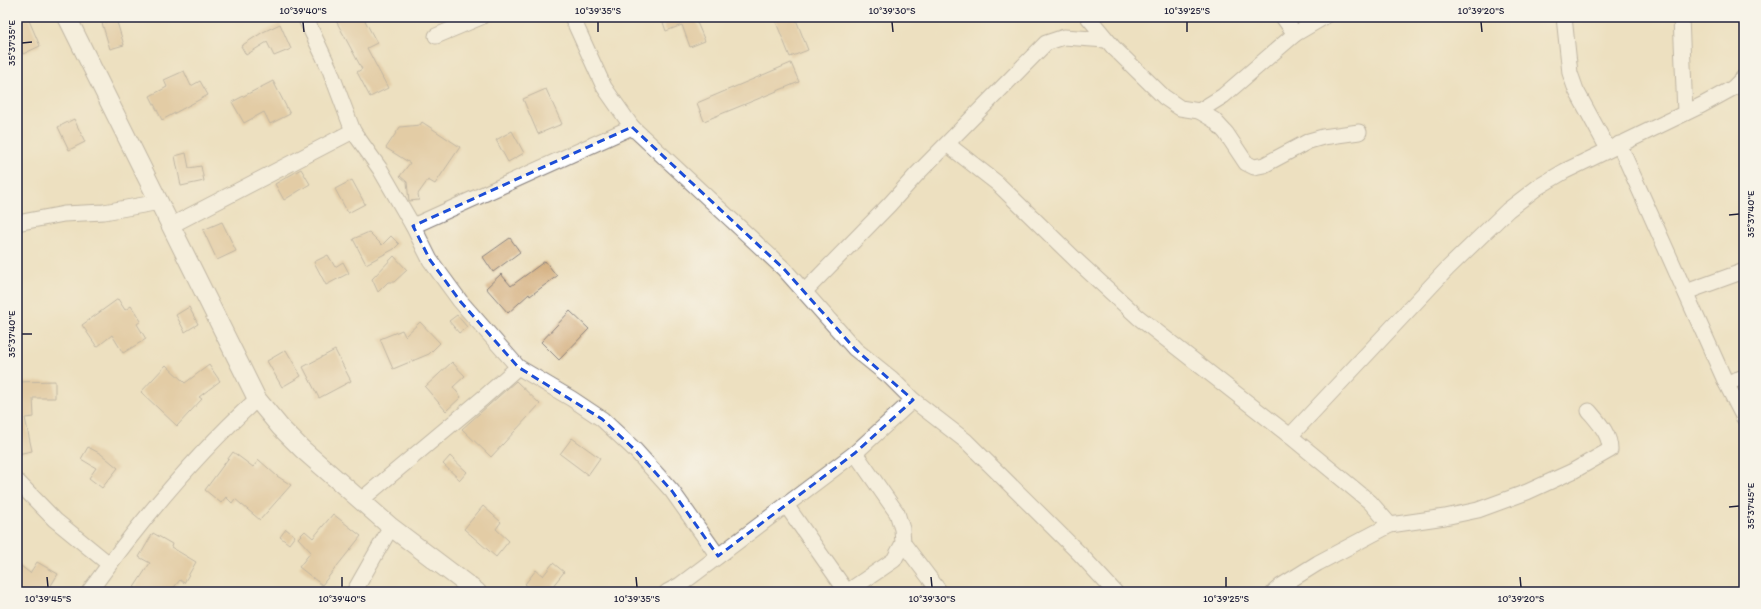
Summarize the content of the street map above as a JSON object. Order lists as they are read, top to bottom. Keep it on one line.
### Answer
{"coordinates":["10°39'40\"S","10°39'35\"S","10°39'30\"S","10°39'25\"S","10°39'20\"S","35°37'35\"E","35°37'40\"E","35°37'45\"E","10°39'45\"S"]}
